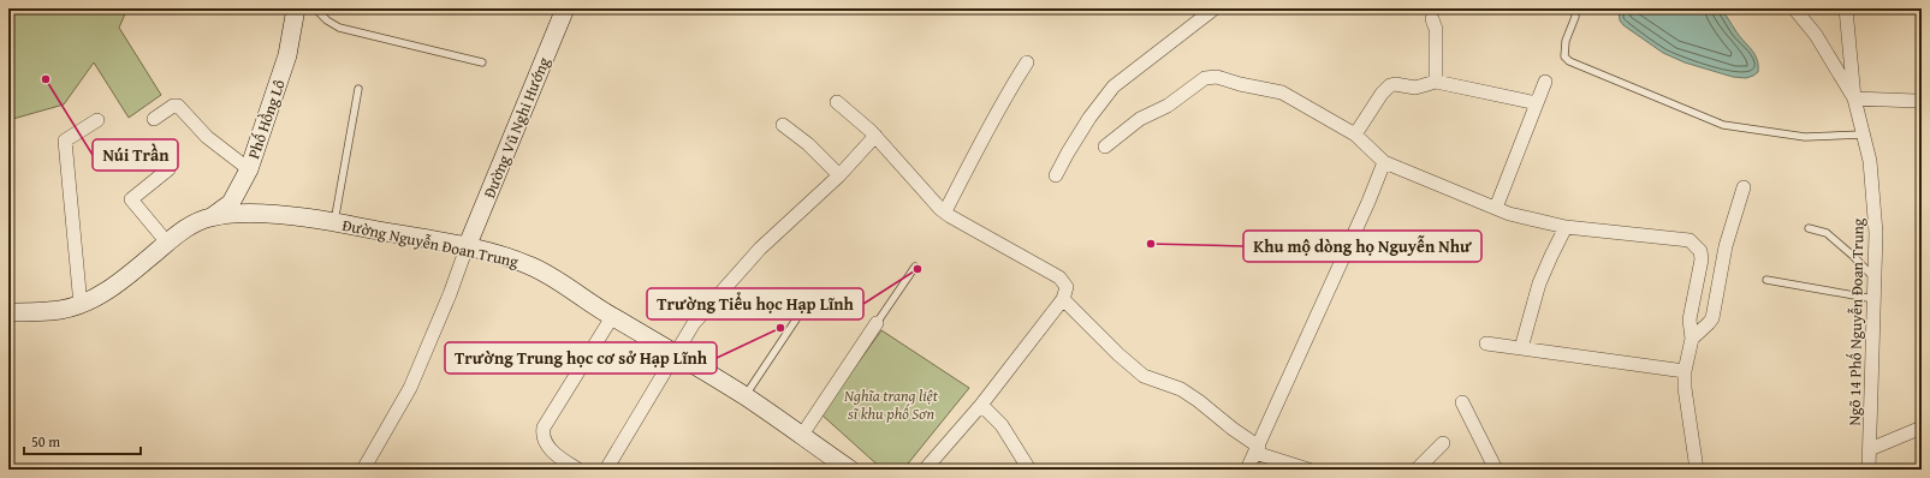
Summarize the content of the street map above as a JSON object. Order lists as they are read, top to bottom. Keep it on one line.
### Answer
{"streets":{"street":["Phố Hồng Lô","Đường Vũ Nghi Hướng","Đường Nguyễn Đoan Trung","Ngõ 14 Phố Nguyễn Đoan Trung"]},"crossings":[["Phố Hồng Lô","Đường Nguyễn Đoan Trung"],["Đường Vũ Nghi Hướng","Đường Nguyễn Đoan Trung"]],"parks":["Nghĩa trang liệt sĩ khu phố Sơn"],"places":["Núi Trần","Khu mộ dòng họ Nguyễn Như","Trường Tiểu học Hạp Lĩnh","Trường Trung học cơ sở Hạp Lĩnh"],"scale_bar":"50 m"}
